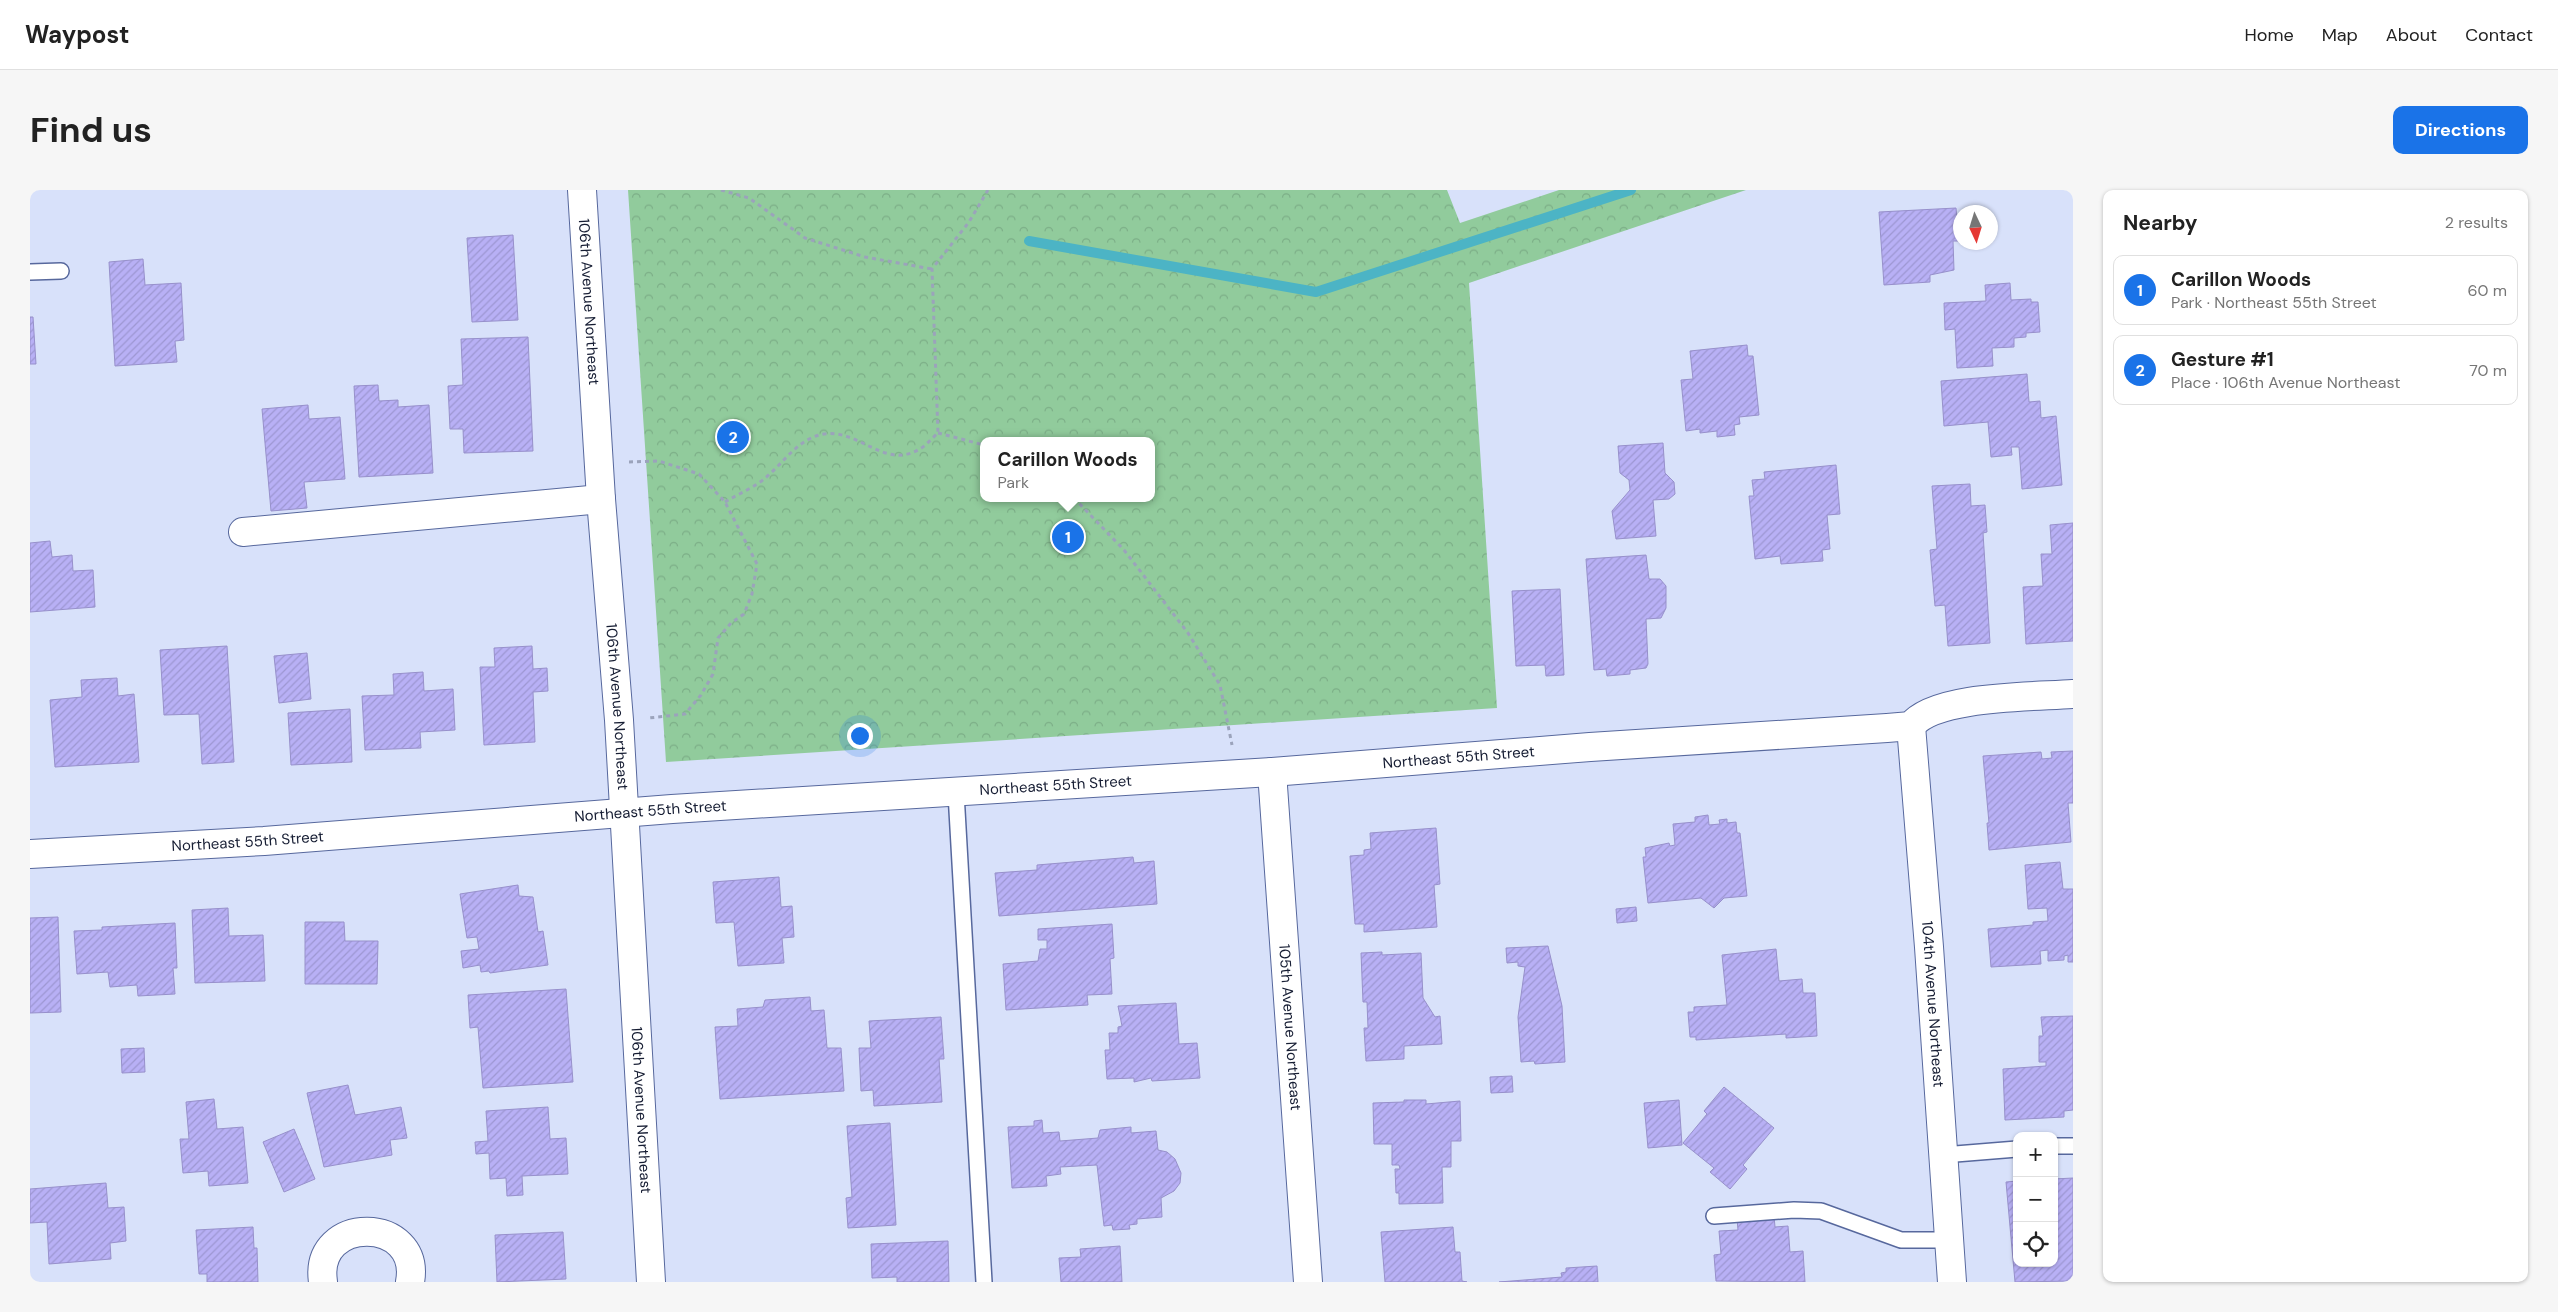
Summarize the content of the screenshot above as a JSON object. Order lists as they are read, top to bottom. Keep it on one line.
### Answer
{"streets":{"street":["106th Avenue Northeast","Northeast 55th Street","104th Avenue Northeast","105th Avenue Northeast"]},"crossings":[["106th Avenue Northeast","Northeast 55th Street"],["Northeast 55th Street","104th Avenue Northeast"],["Northeast 55th Street","105th Avenue Northeast"]],"north":"bottom","page":{"header":"Waypost","nav":["Home","Map","About","Contact"],"buttons":"Directions","title":"Find us","heading":["Nearby","2 results"],"list":[{"mark":"1","name":"Carillon Woods","note":"Park · Northeast 55th Street","value":"60 m"},{"mark":"2","name":"Gesture #1","note":"Place · 106th Avenue Northeast","value":"70 m"}],"pins":["2","1"],"popup":["Carillon Woods","Park"],"map_buttons":["+","−"]}}
